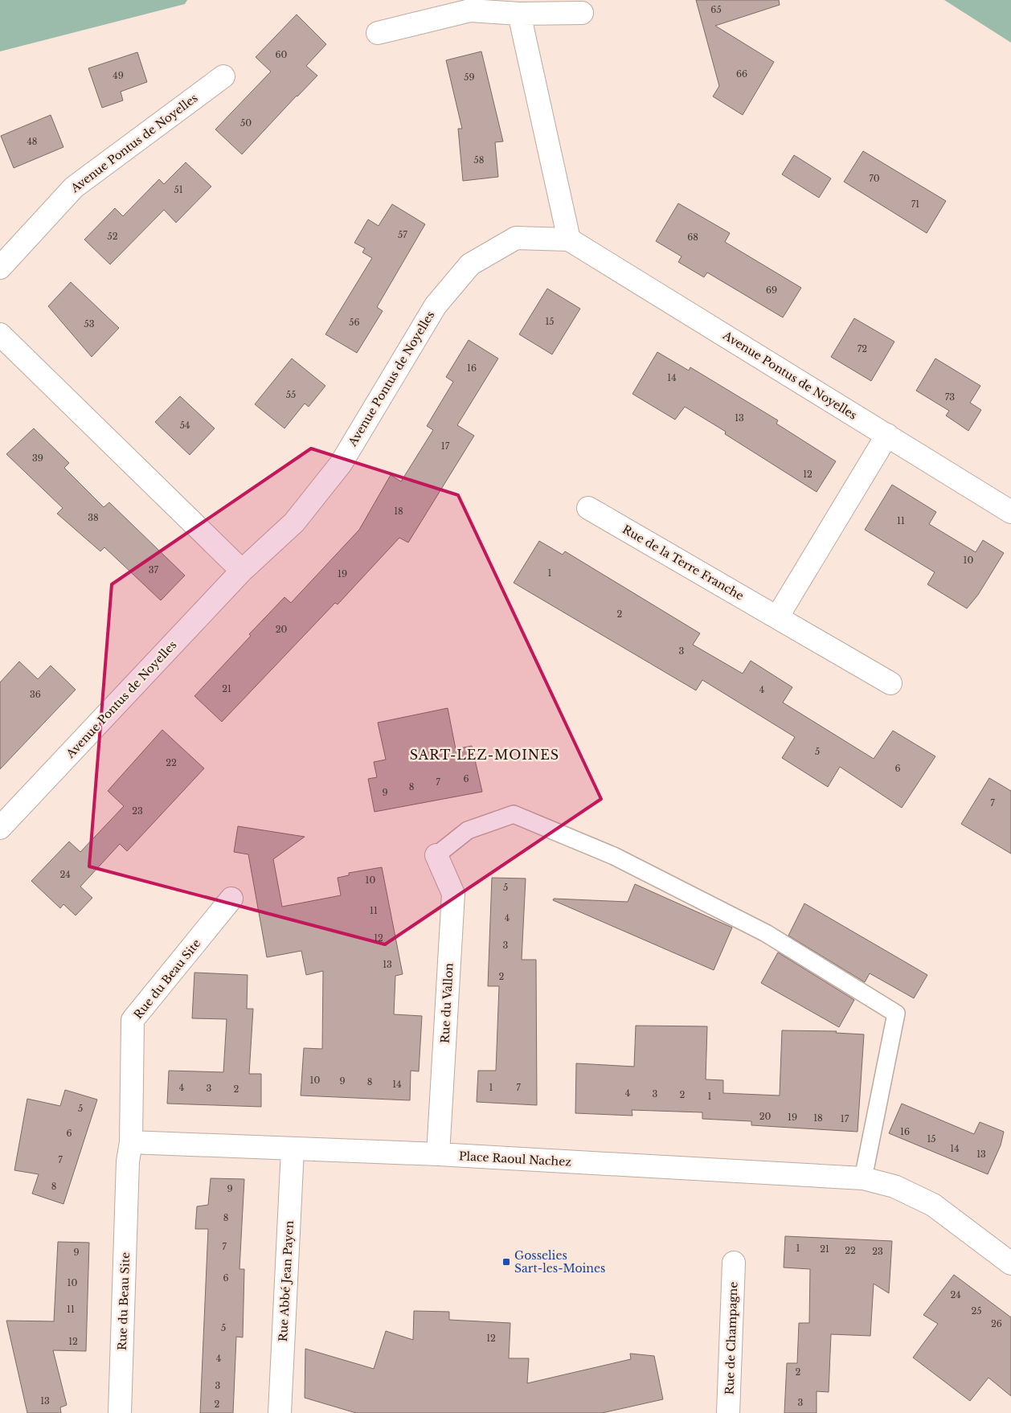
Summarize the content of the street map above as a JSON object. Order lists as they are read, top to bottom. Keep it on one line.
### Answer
{"streets":{"street":["Avenue Pontus de Noyelles","Rue de la Terre Franche","Rue du Beau Site","Rue du Vallon","Place Raoul Nachez","Rue Abbé Jean Payen","Rue de Champagne"]},"crossings":[["Rue du Vallon","Place Raoul Nachez"],["Place Raoul Nachez","Rue Abbé Jean Payen"]],"districts":["SART-LEZ-MOINES"],"places":{"transit":["Gosselies Sart-les-Moines"]},"house_numbers":["65","60","66","49","59","50","48","58","70","51","71","57","52","68","69","15","56","53","72","16","14","55","73","13","54","17","39","12","18","38","11","10","37","1","19","2","20","3","21","4","36","5","22","6","6","7","8","9","7","23","24","10","5","11","4","12","3","13","2","10","9","8","14","4","1","7","3","2","4","3","2","1","5","20","19","18","17","16","6","15","14","13","7","8","9","8","7","1","21","22","23","9","6","10","24","11","25","26","5","12","12","4","2","3","13","3","2"]}
